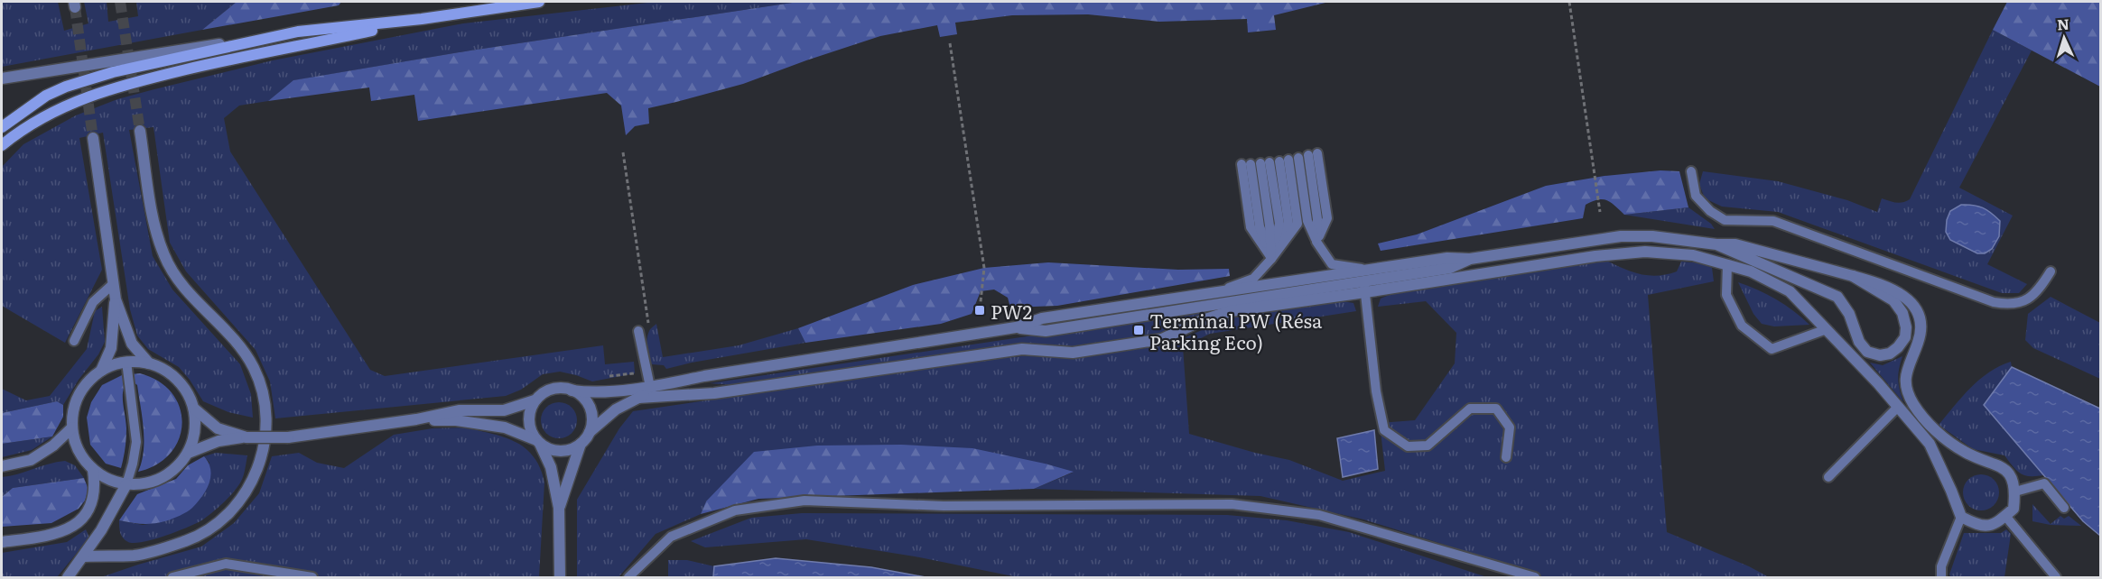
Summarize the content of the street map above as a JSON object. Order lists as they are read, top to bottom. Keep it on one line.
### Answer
{"places":{"transit":["PW2","Terminal PW (Résa Parking Eco)"]},"north":"top"}
